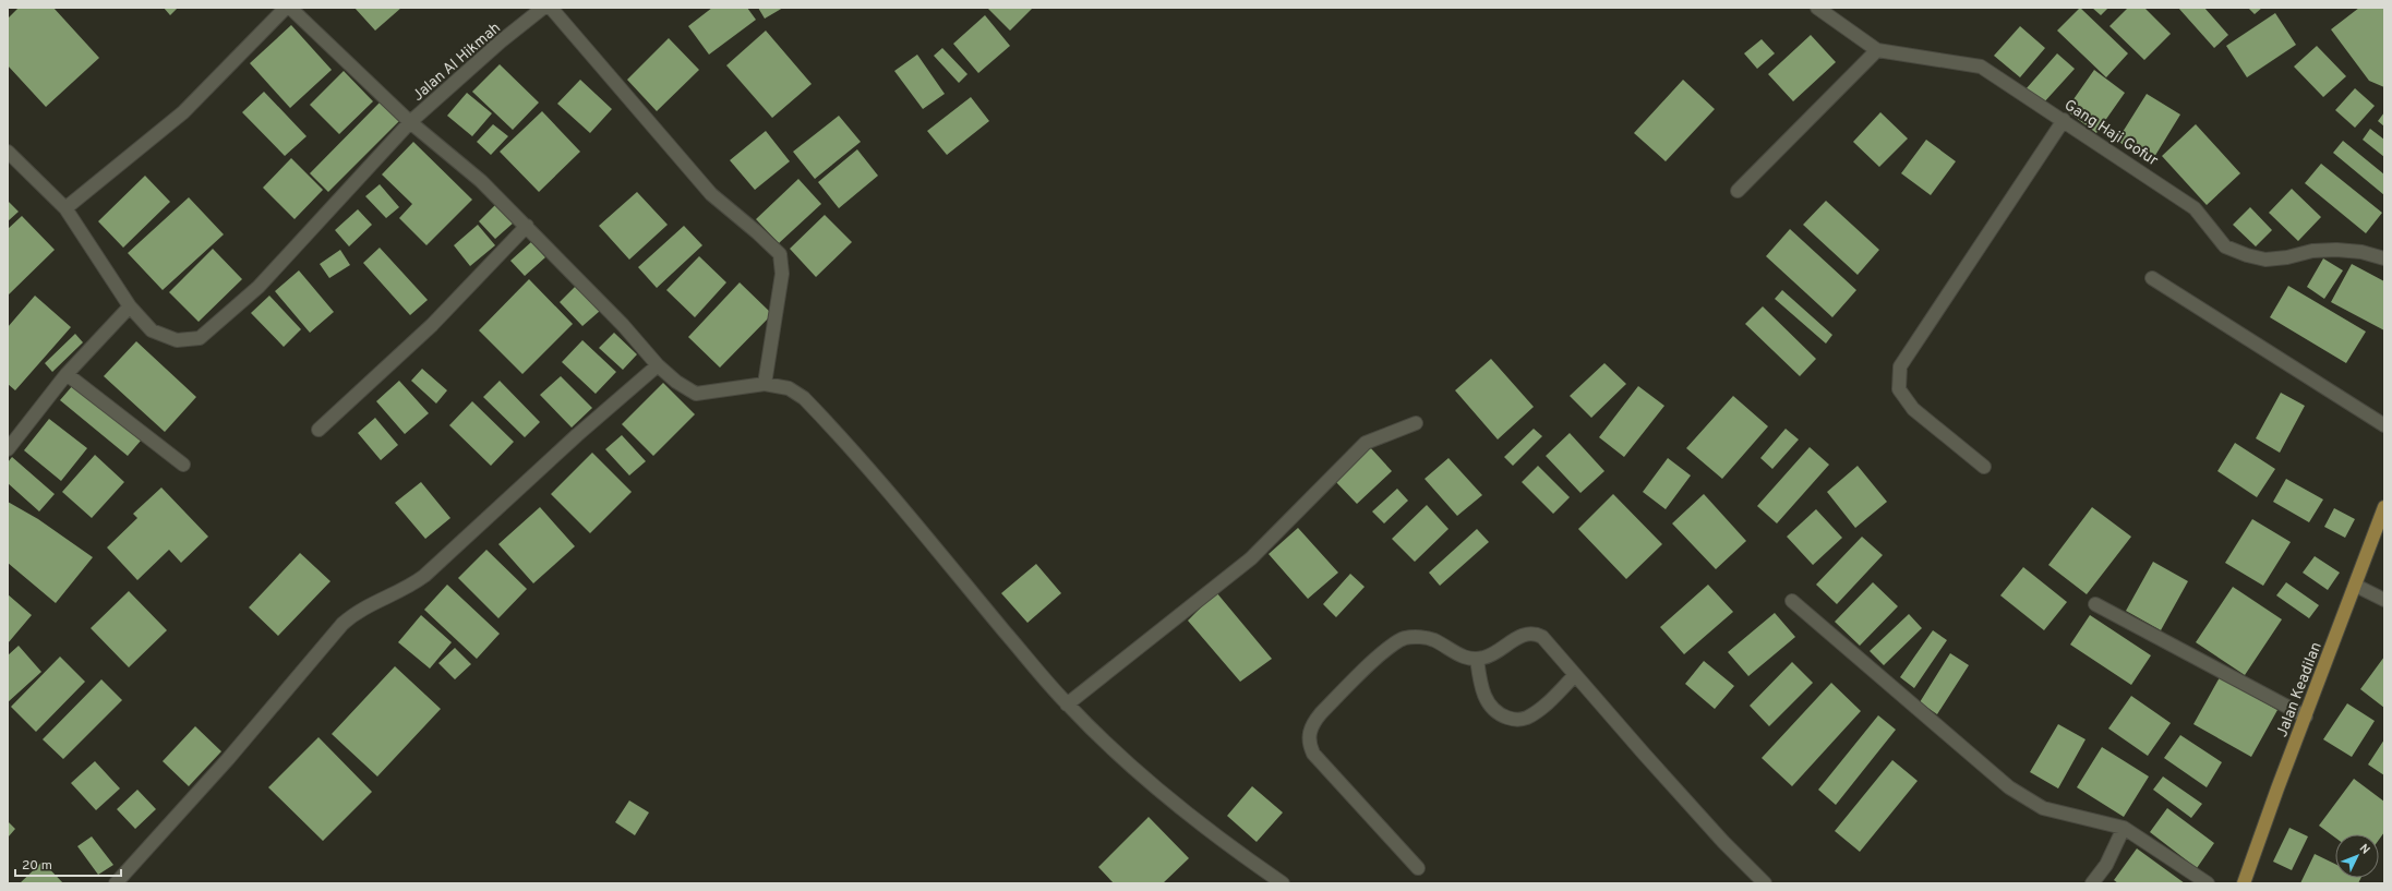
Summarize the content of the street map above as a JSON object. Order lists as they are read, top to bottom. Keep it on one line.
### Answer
{"streets":{"main road":["Jalan Keadilan"],"street":["Jalan Al Hikmah","Gang Haji Gofur"]},"scale_bar":"20 m","north":"top right"}
